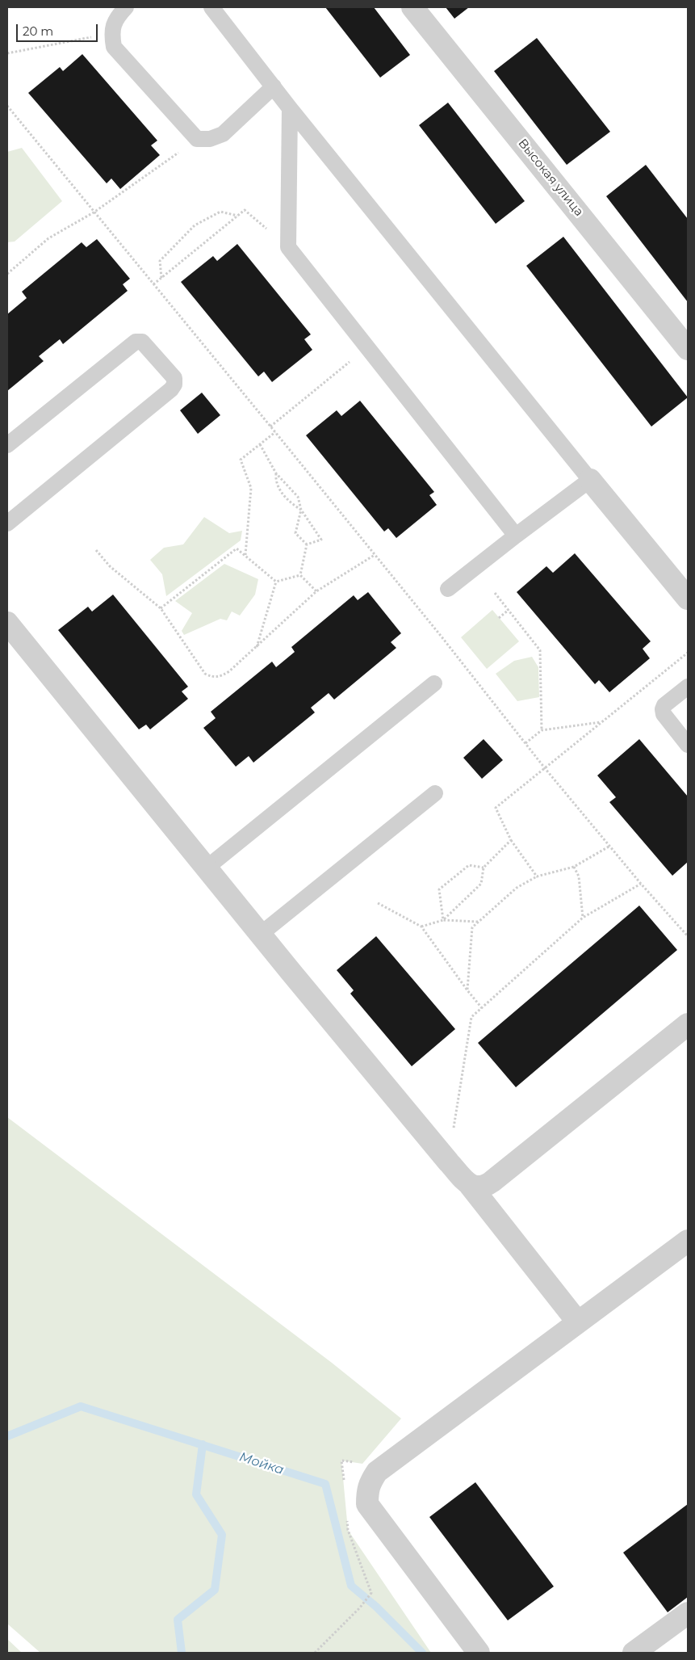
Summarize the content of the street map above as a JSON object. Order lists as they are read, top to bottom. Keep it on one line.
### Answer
{"streets":{"street":["Высокая улица"]},"water":["Мойка"],"scale_bar":"20 m"}
